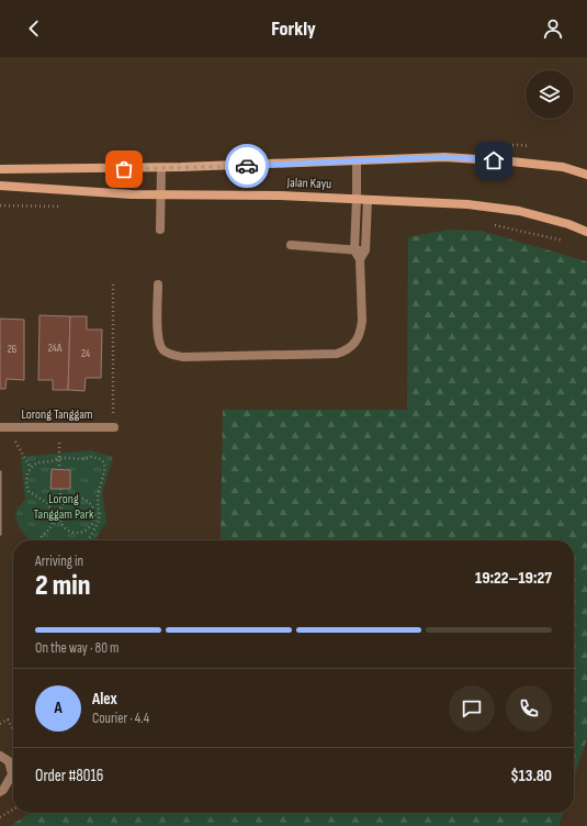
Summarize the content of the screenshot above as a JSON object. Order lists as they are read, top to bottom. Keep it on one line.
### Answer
{"streets":{"main road":["Jalan Kayu"],"street":["Lorong Tanggam"]},"parks":["Lorong Tanggam Park"],"house_numbers":["24A","26","24"],"page":{"header":"Forkly","heading":["2 min","Arriving in","19:22–19:27"],"panel":["Alex","Courier · 4.4","Order #8016","$13.80"],"bar":"On the way · 80 m","round":"A"}}
